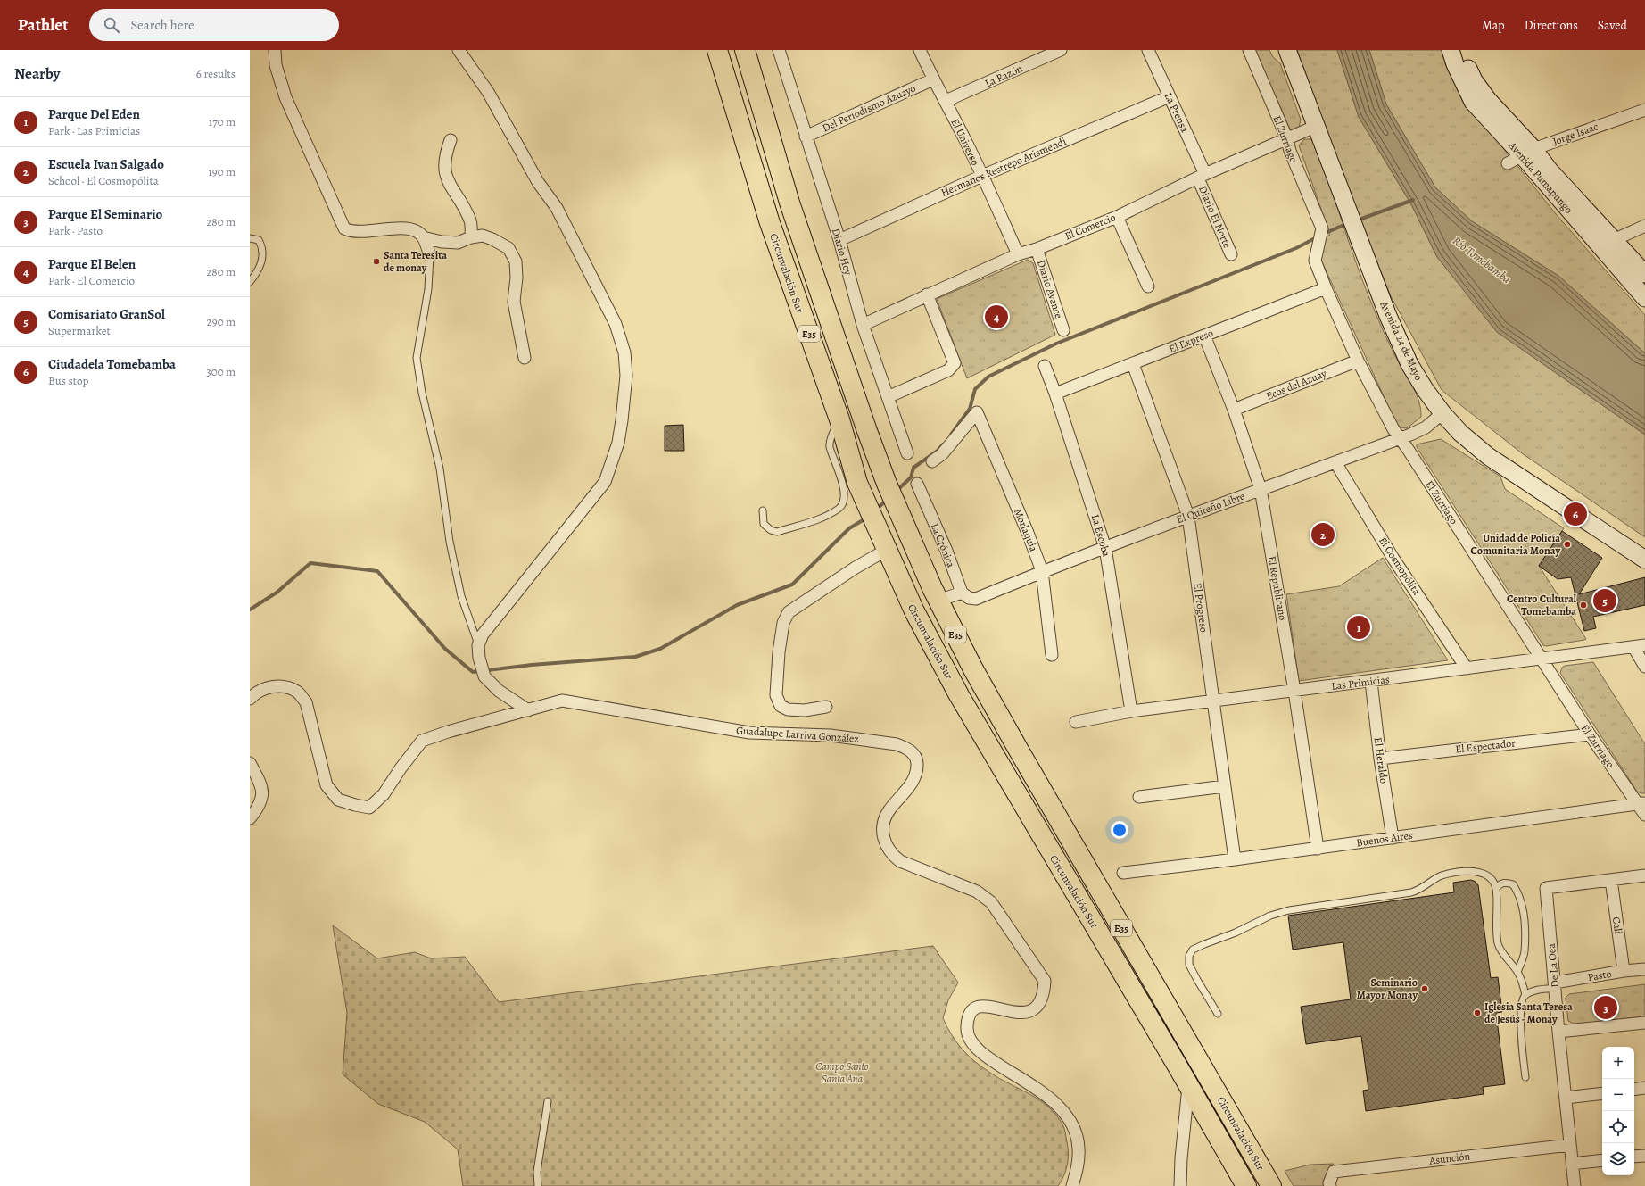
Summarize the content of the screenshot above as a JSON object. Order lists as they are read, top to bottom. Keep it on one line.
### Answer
{"streets":{"highway":["Circunvalación Sur","E35"],"main road":["Avenida Pumapungo","Avenida 24 de Mayo"],"street":["La Razón","Del Periodismo Azuayo","La Prensa","Jorge Isaac","El Zurriago","El Universo","Hermanos Restrepo Arismendi","Diario El Norte","El Comercio","Diario Hoy","Diario Avance","El Expreso","Ecos del Azuay","El Quiteño Libre","Morlaquía","La Escoba","La Crónica","El Cosmopólita","El Republicano","El Progreso","Las Primicias","Guadalupe Larriva González","El Espectador","El Heraldo","Buenos Aires","Cali","De La Oea","Pasto","Asunción"]},"crossings":[["La Razón","El Universo"],["Del Periodismo Azuayo","El Universo"],["Del Periodismo Azuayo","Diario Hoy"],["La Prensa","Hermanos Restrepo Arismendi"],["La Prensa","Diario El Norte"],["La Prensa","El Comercio"],["Jorge Isaac","Avenida Pumapungo"],["El Zurriago","El Comercio"],["El Zurriago","El Expreso"],["El Zurriago","Ecos del Azuay"],["El Zurriago","El Quiteño Libre"],["El Zurriago","Las Primicias"],["El Zurriago","El Espectador"],["El Zurriago","Buenos Aires"],["El Universo","Hermanos Restrepo Arismendi"],["El Universo","El Comercio"],["Hermanos Restrepo Arismendi","Diario Hoy"],["Diario El Norte","El Comercio"],["El Comercio","Diario Hoy"],["El Comercio","Diario Avance"],["El Comercio","Avenida 24 de Mayo"],["El Expreso","La Escoba"],["El Expreso","El Republicano"],["El Expreso","El Progreso"],["Avenida 24 de Mayo","El Quiteño Libre"],["Ecos del Azuay","El Republicano"],["El Quiteño Libre","Morlaquía"],["El Quiteño Libre","La Escoba"],["El Quiteño Libre","La Crónica"],["El Quiteño Libre","El Cosmopólita"],["El Quiteño Libre","El Republicano"],["El Quiteño Libre","El Progreso"],["La Escoba","Las Primicias"],["El Cosmopólita","Las Primicias"],["El Republicano","Las Primicias"],["El Republicano","Buenos Aires"],["El Progreso","Las Primicias"],["El Progreso","Buenos Aires"],["Las Primicias","El Heraldo"],["El Espectador","El Heraldo"],["El Heraldo","Buenos Aires"],["Cali","De La Oea"],["Cali","Pasto"],["De La Oea","Pasto"],["De La Oea","Asunción"]],"water":["Río Tomebamba"],"parks":["Campo Santo Santa Ana"],"places":["Santa Teresita de monay","Unidad de Policía Comunitaria Monay","Centro Cultural Tomebamba","Seminario Mayor Monay","Iglesia Santa Teresa de Jesús - Monay"],"page":{"header":"Pathlet","search":"Search here","nav":["Map","Directions","Saved"],"heading":["Nearby","6 results"],"list":[{"mark":"1","name":"Parque Del Eden","note":"Park · Las Primicias","value":"170 m"},{"mark":"2","name":"Escuela Ivan Salgado","note":"School · El Cosmopólita","value":"190 m"},{"mark":"3","name":"Parque El Seminario","note":"Park · Pasto","value":"280 m"},{"mark":"4","name":"Parque El Belen","note":"Park · El Comercio","value":"280 m"},{"mark":"5","name":"Comisariato GranSol","note":"Supermarket","value":"290 m"},{"mark":"6","name":"Ciudadela Tomebamba","note":"Bus stop","value":"300 m"}],"pins":["4","6","2","5","1","3"],"map_buttons":["+","−"]}}
